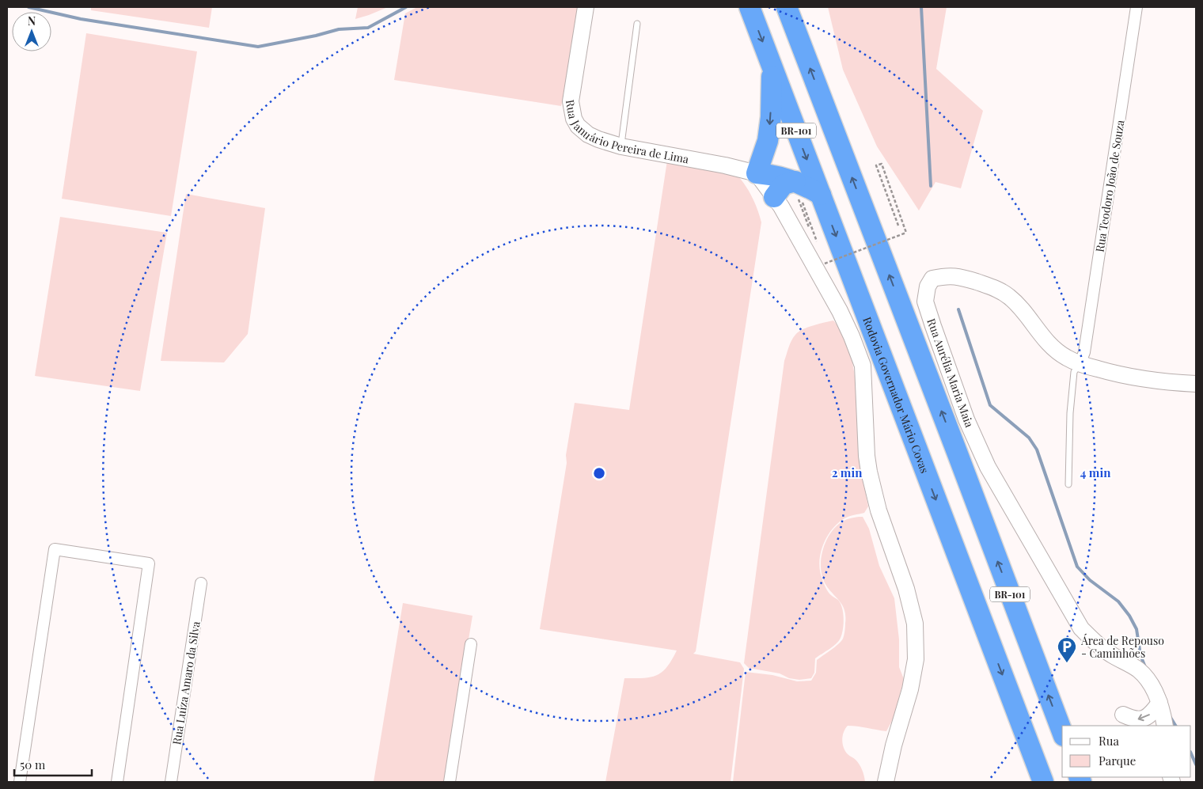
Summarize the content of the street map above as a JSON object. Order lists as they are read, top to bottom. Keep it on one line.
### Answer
{"streets":{"highway":["BR-101","Rodovia Governador Mário Covas"],"street":["Rua Januário Pereira de Lima","Rua Teodoro João de Souza","Rua Aurélia Maria Maia","Rua Luíza Amaro da Silva"]},"crossings":[["Rua Teodoro João de Souza","Rua Aurélia Maria Maia"]],"places":{"parking":["Área de Repouso - Caminhões"]},"legend":["Rua","Parque"],"scale_bar":"50 m","north":"top","rings":["2 min","4 min"]}
